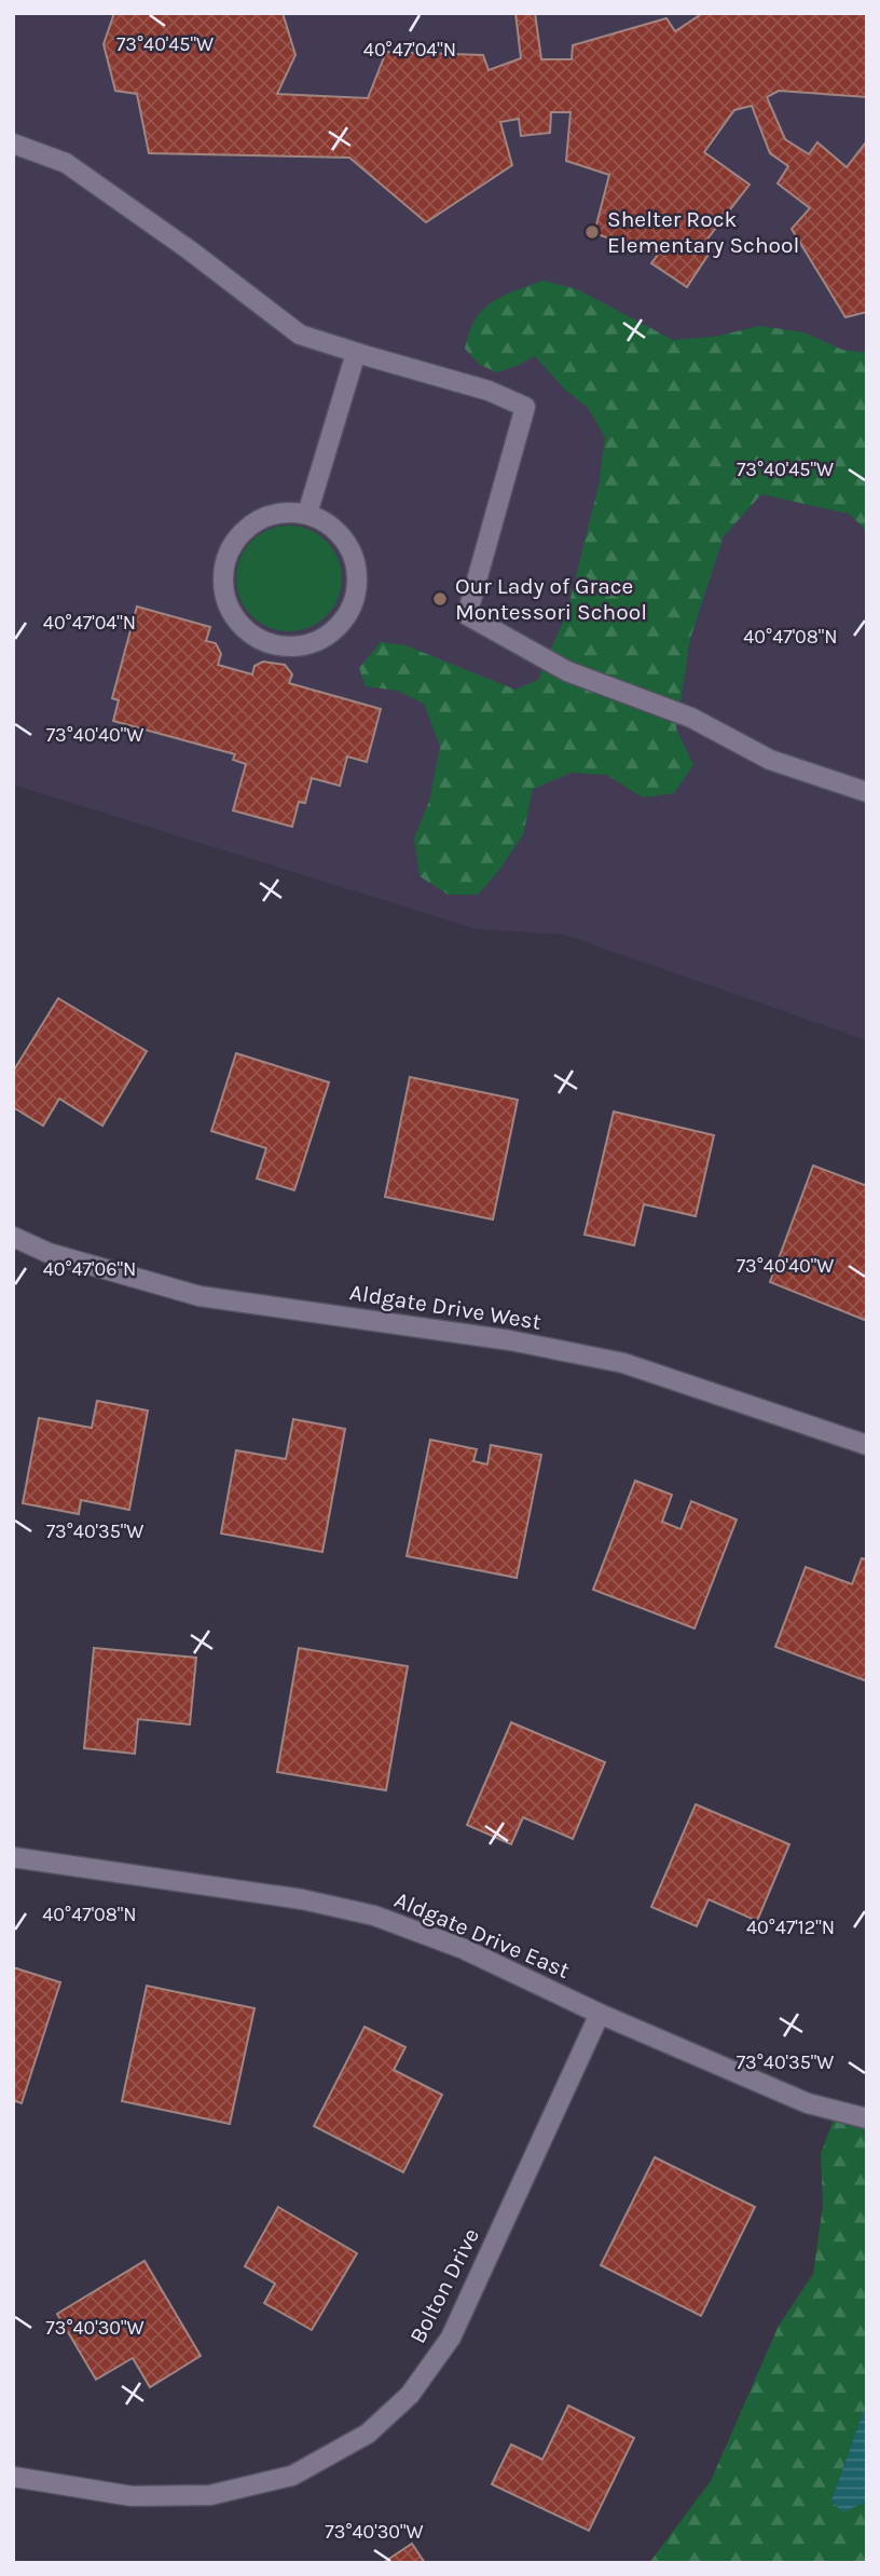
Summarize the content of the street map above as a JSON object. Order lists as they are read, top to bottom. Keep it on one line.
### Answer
{"streets":{"street":["Aldgate Drive West","Aldgate Drive East","Bolton Drive"]},"crossings":[["Aldgate Drive East","Bolton Drive"]],"places":["Shelter Rock Elementary School","Our Lady of Grace Montessori School"],"coordinates":["73°40'45\"W","40°47'04\"N","40°47'08\"N","73°40'40\"W","40°47'06\"N","73°40'35\"W","40°47'12\"N","73°40'30\"W"]}
